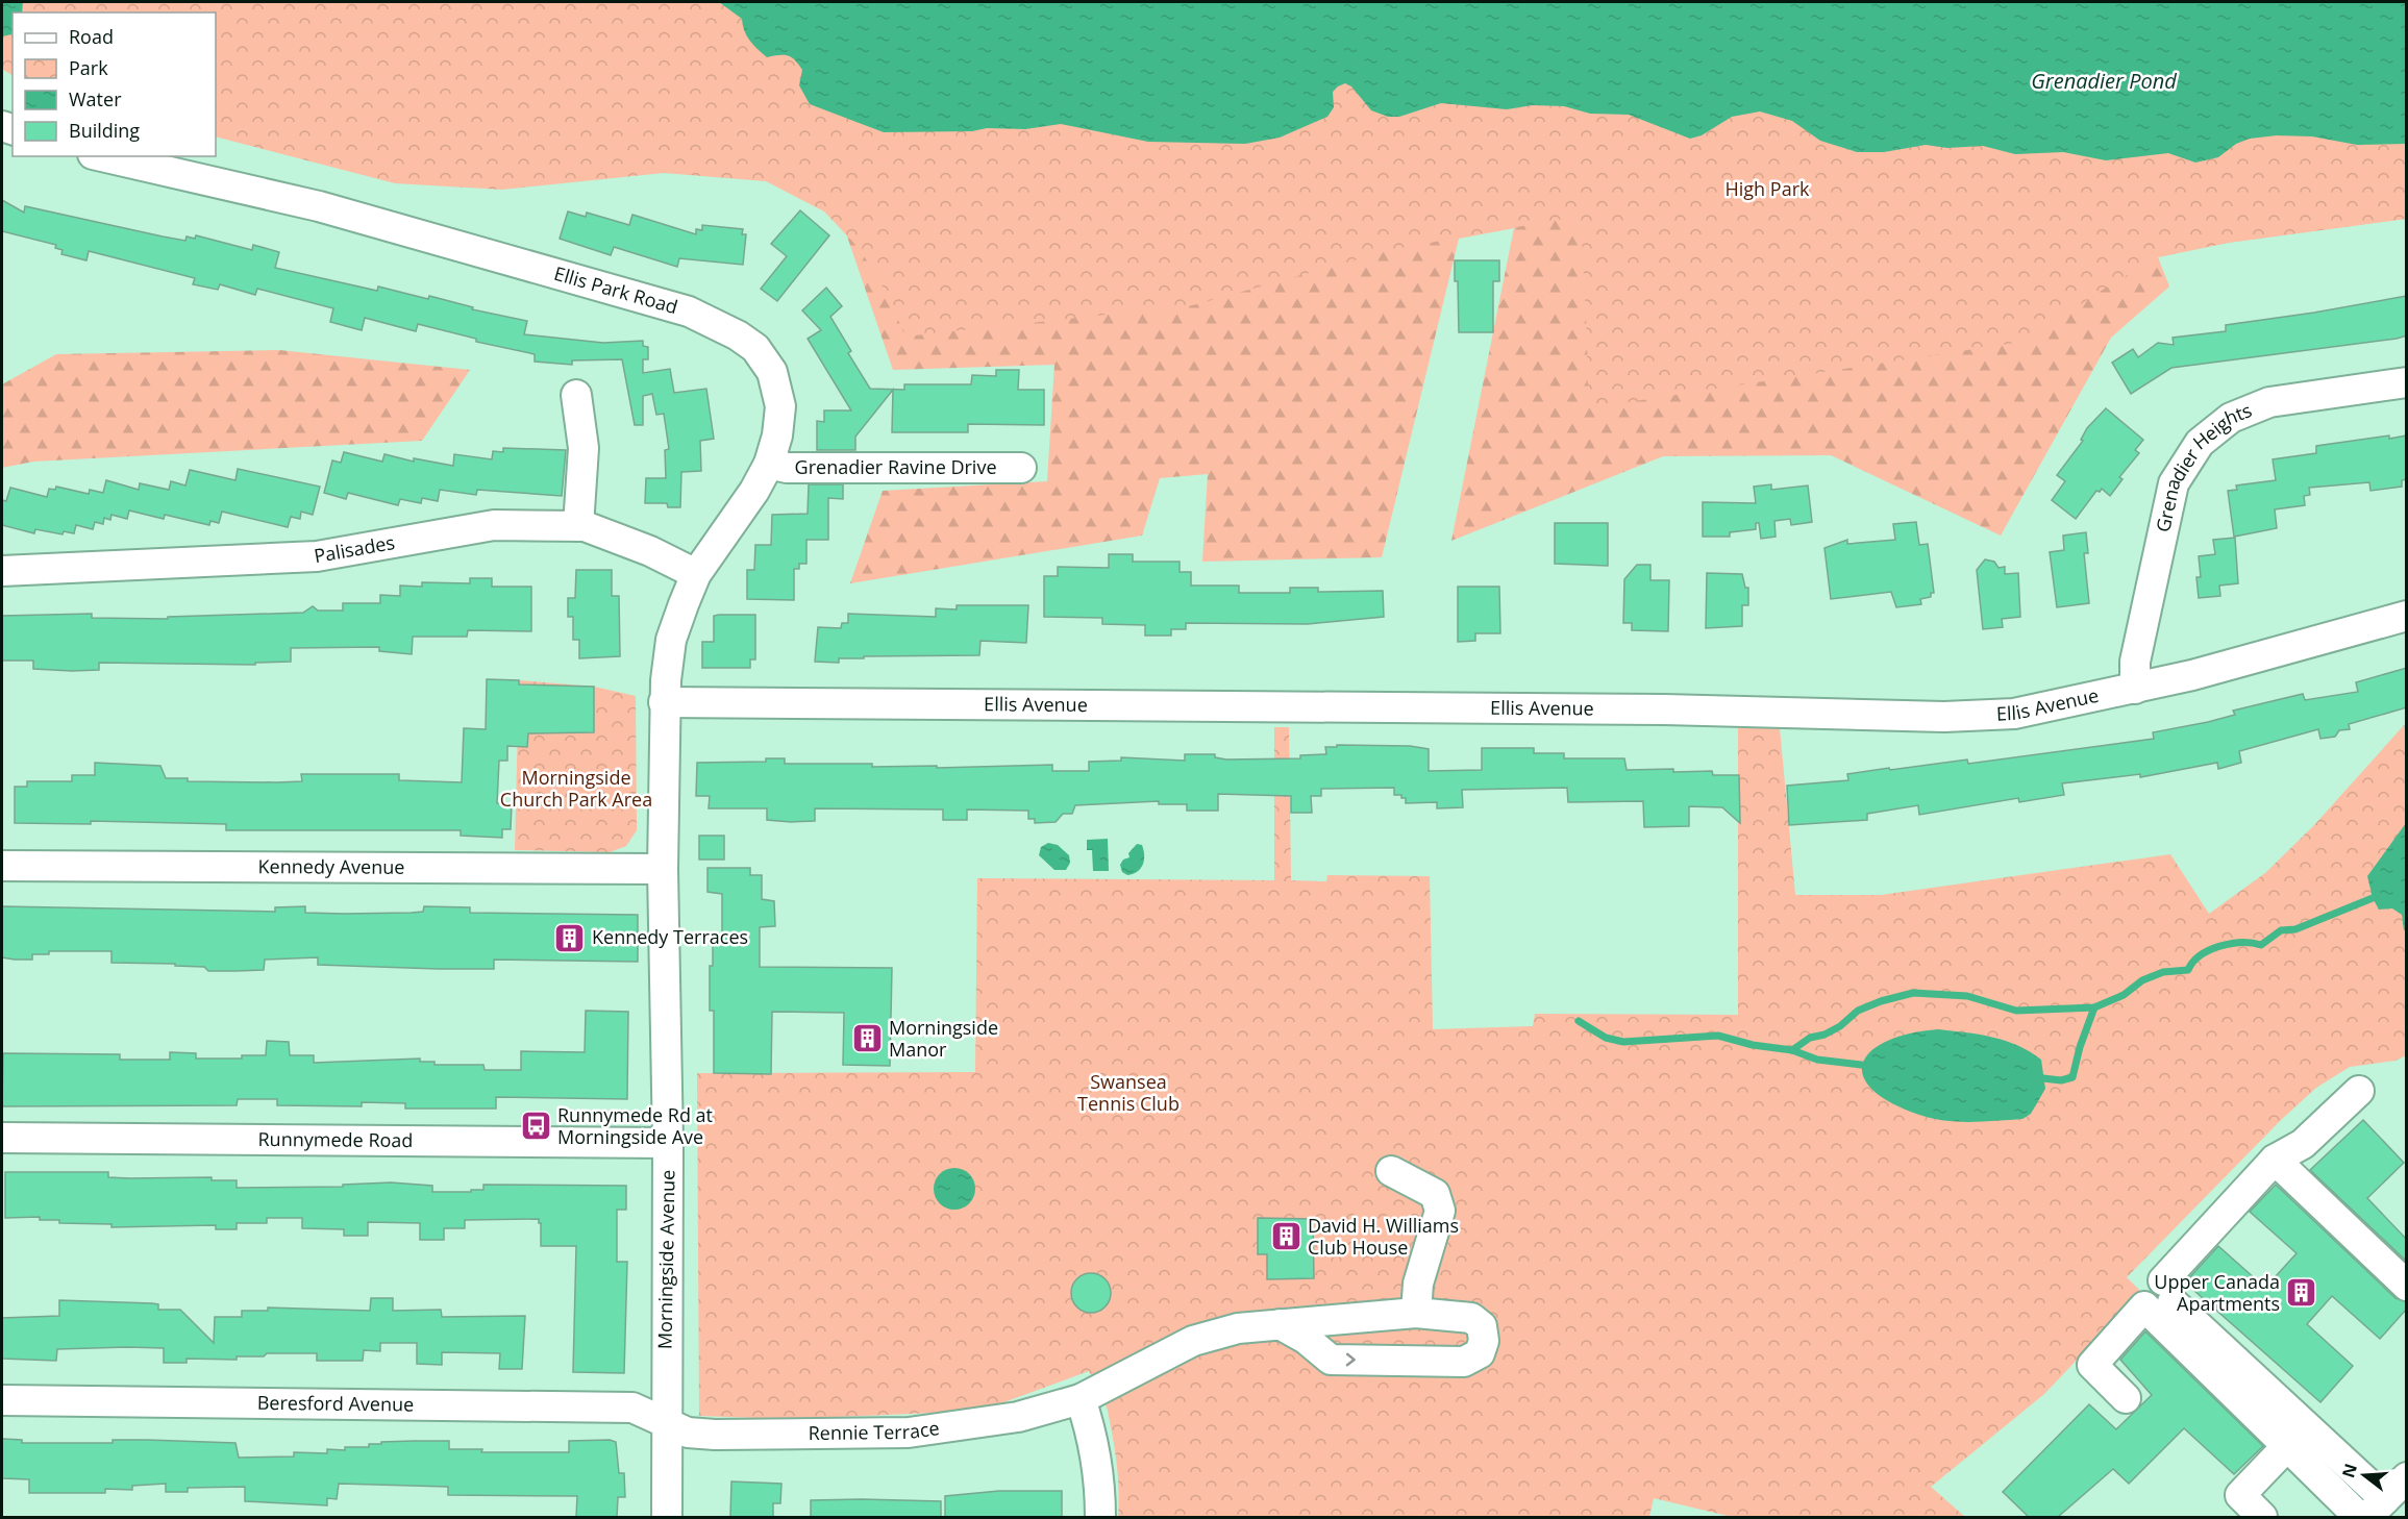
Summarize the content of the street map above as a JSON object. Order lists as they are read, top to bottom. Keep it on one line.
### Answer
{"streets":{"street":["Ellis Park Road","Grenadier Ravine Drive","Grenadier Heights","Palisades","Ellis Avenue","Kennedy Avenue","Runnymede Road","Morningside Avenue","Beresford Avenue","Rennie Terrace"]},"crossings":[["Ellis Park Road","Grenadier Ravine Drive"],["Ellis Park Road","Palisades"],["Ellis Park Road","Ellis Avenue"],["Ellis Park Road","Morningside Avenue"],["Grenadier Heights","Ellis Avenue"],["Ellis Avenue","Morningside Avenue"],["Kennedy Avenue","Morningside Avenue"],["Runnymede Road","Morningside Avenue"],["Morningside Avenue","Beresford Avenue"],["Morningside Avenue","Rennie Terrace"],["Beresford Avenue","Rennie Terrace"]],"water":["Grenadier Pond"],"parks":["High Park","Morningside Church Park Area","Swansea Tennis Club"],"places":{"building":["Kennedy Terraces","Morningside Manor","David H. Williams Club House","Upper Canada Apartments"],"bus stop":["Runnymede Rd at Morningside Ave"]},"legend":["Road","Park","Water","Building"],"north":"left"}
